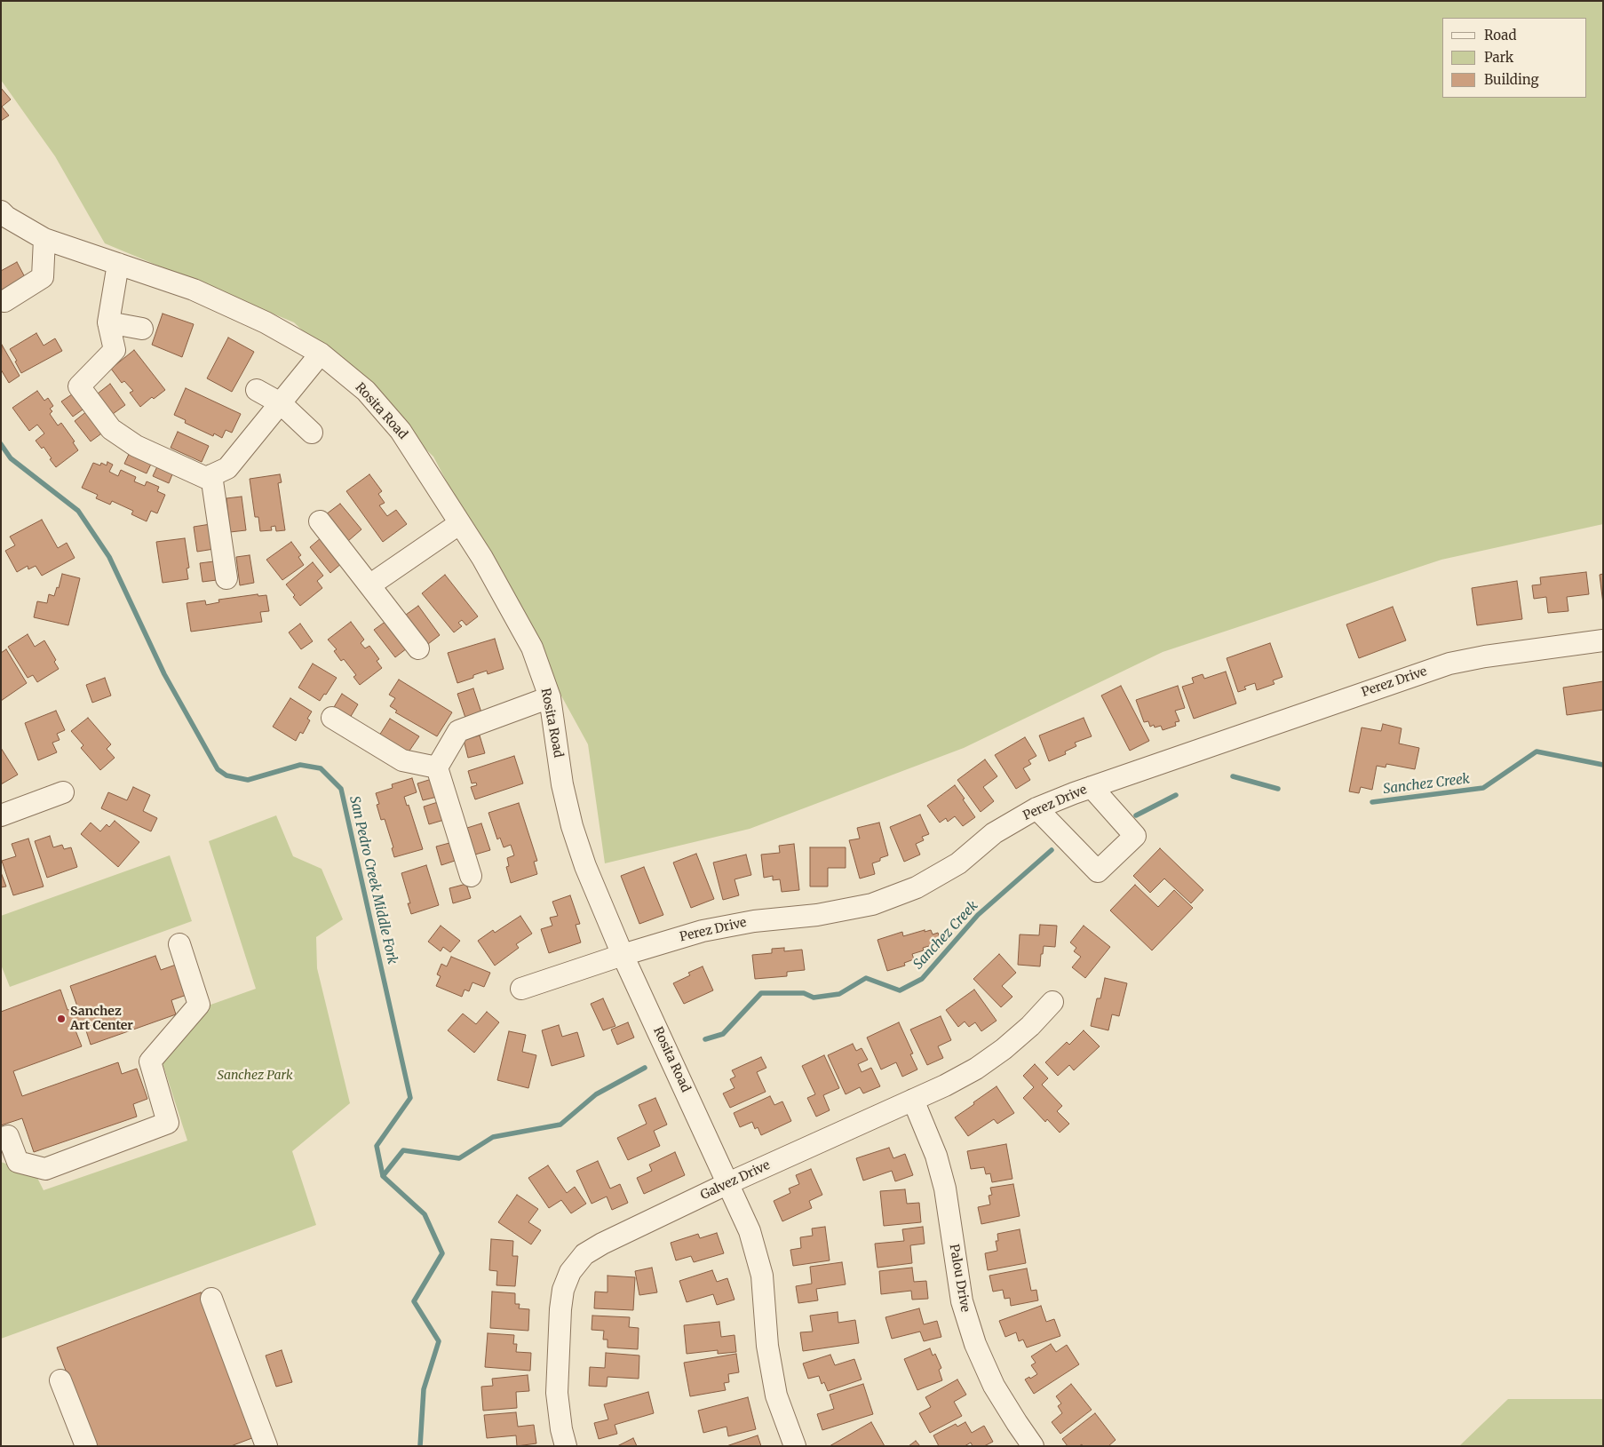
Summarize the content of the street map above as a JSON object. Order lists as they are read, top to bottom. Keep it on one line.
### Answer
{"streets":{"street":["Rosita Road","Perez Drive","Galvez Drive","Palou Drive"]},"crossings":[["Rosita Road","Perez Drive"],["Rosita Road","Galvez Drive"],["Galvez Drive","Palou Drive"]],"water":["Sanchez Creek","San Pedro Creek Middle Fork"],"parks":["Sanchez Park"],"places":["Sanchez Art Center"],"legend":["Road","Park","Building"]}
